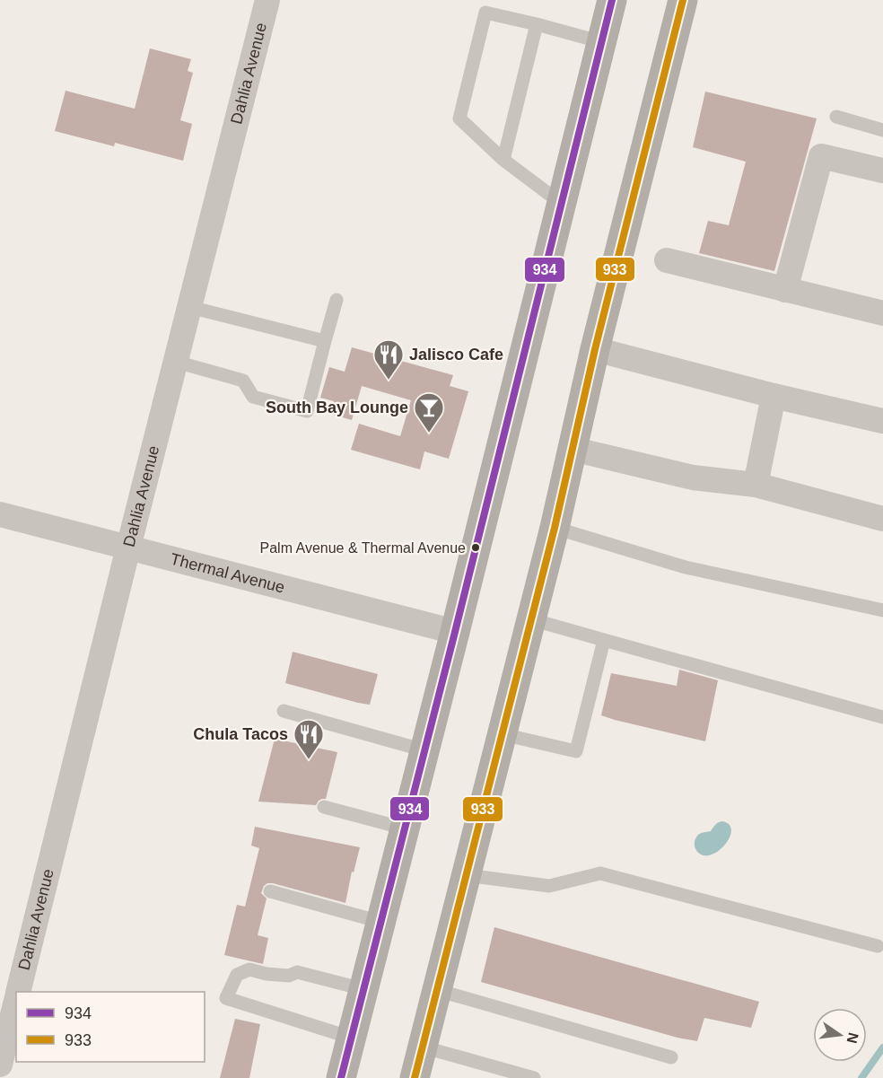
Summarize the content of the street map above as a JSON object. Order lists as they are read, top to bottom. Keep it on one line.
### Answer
{"streets":{"street":["Dahlia Avenue","Thermal Avenue"]},"crossings":[["Dahlia Avenue","Thermal Avenue"]],"places":{"restaurant":["Jalisco Cafe","Chula Tacos"],"bar":["South Bay Lounge"],"other":["Palm Avenue & Thermal Avenue"]},"lines":["transit line 934","transit line 933"],"legend":["934","933"],"north":"right"}
